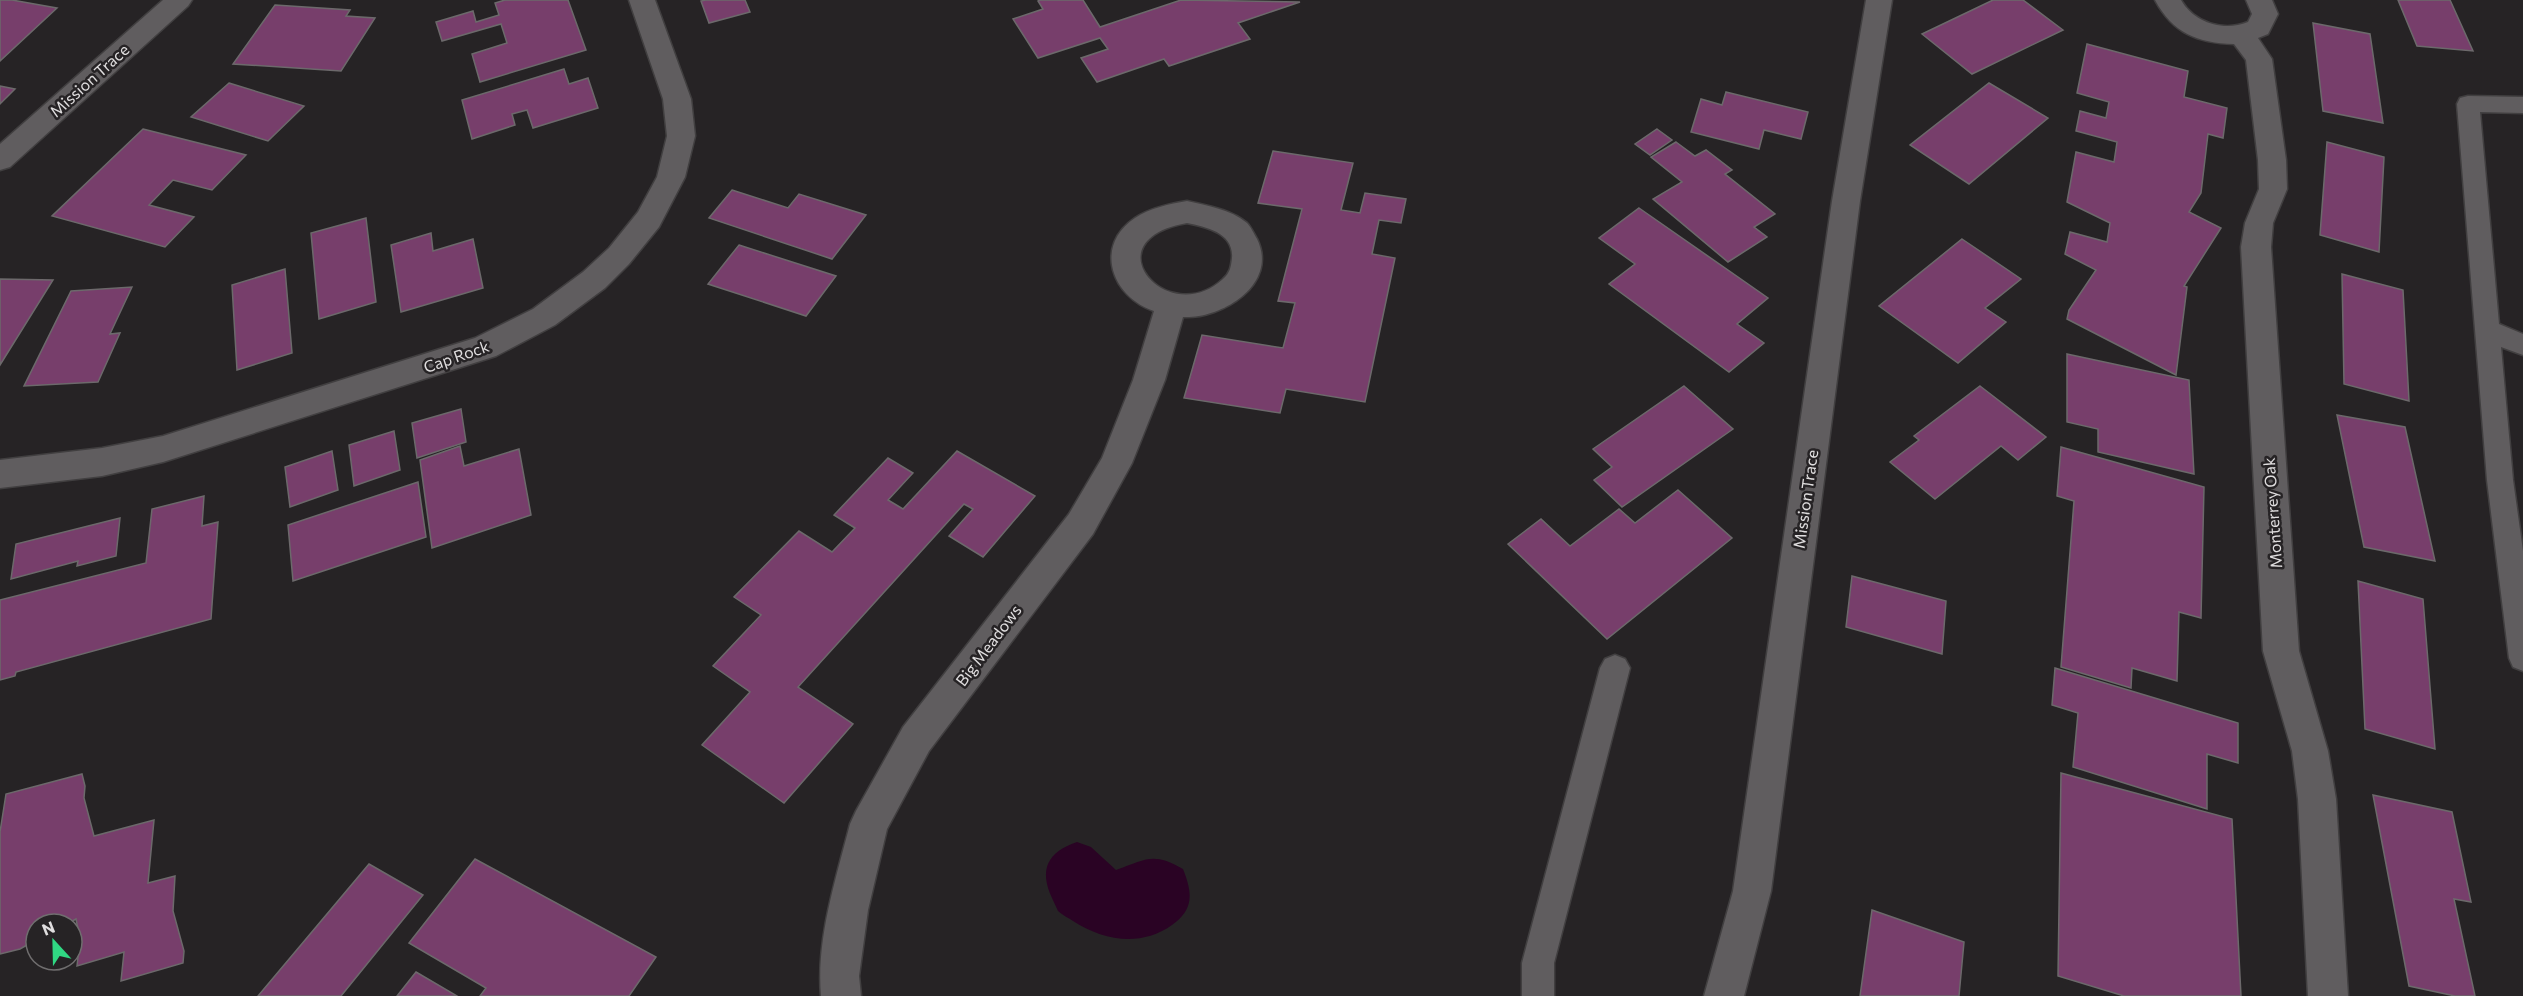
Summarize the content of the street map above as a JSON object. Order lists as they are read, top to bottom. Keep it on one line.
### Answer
{"streets":{"street":["Mission Trace","Cap Rock","Monterrey Oak","Big Meadows"]},"north":"top"}
